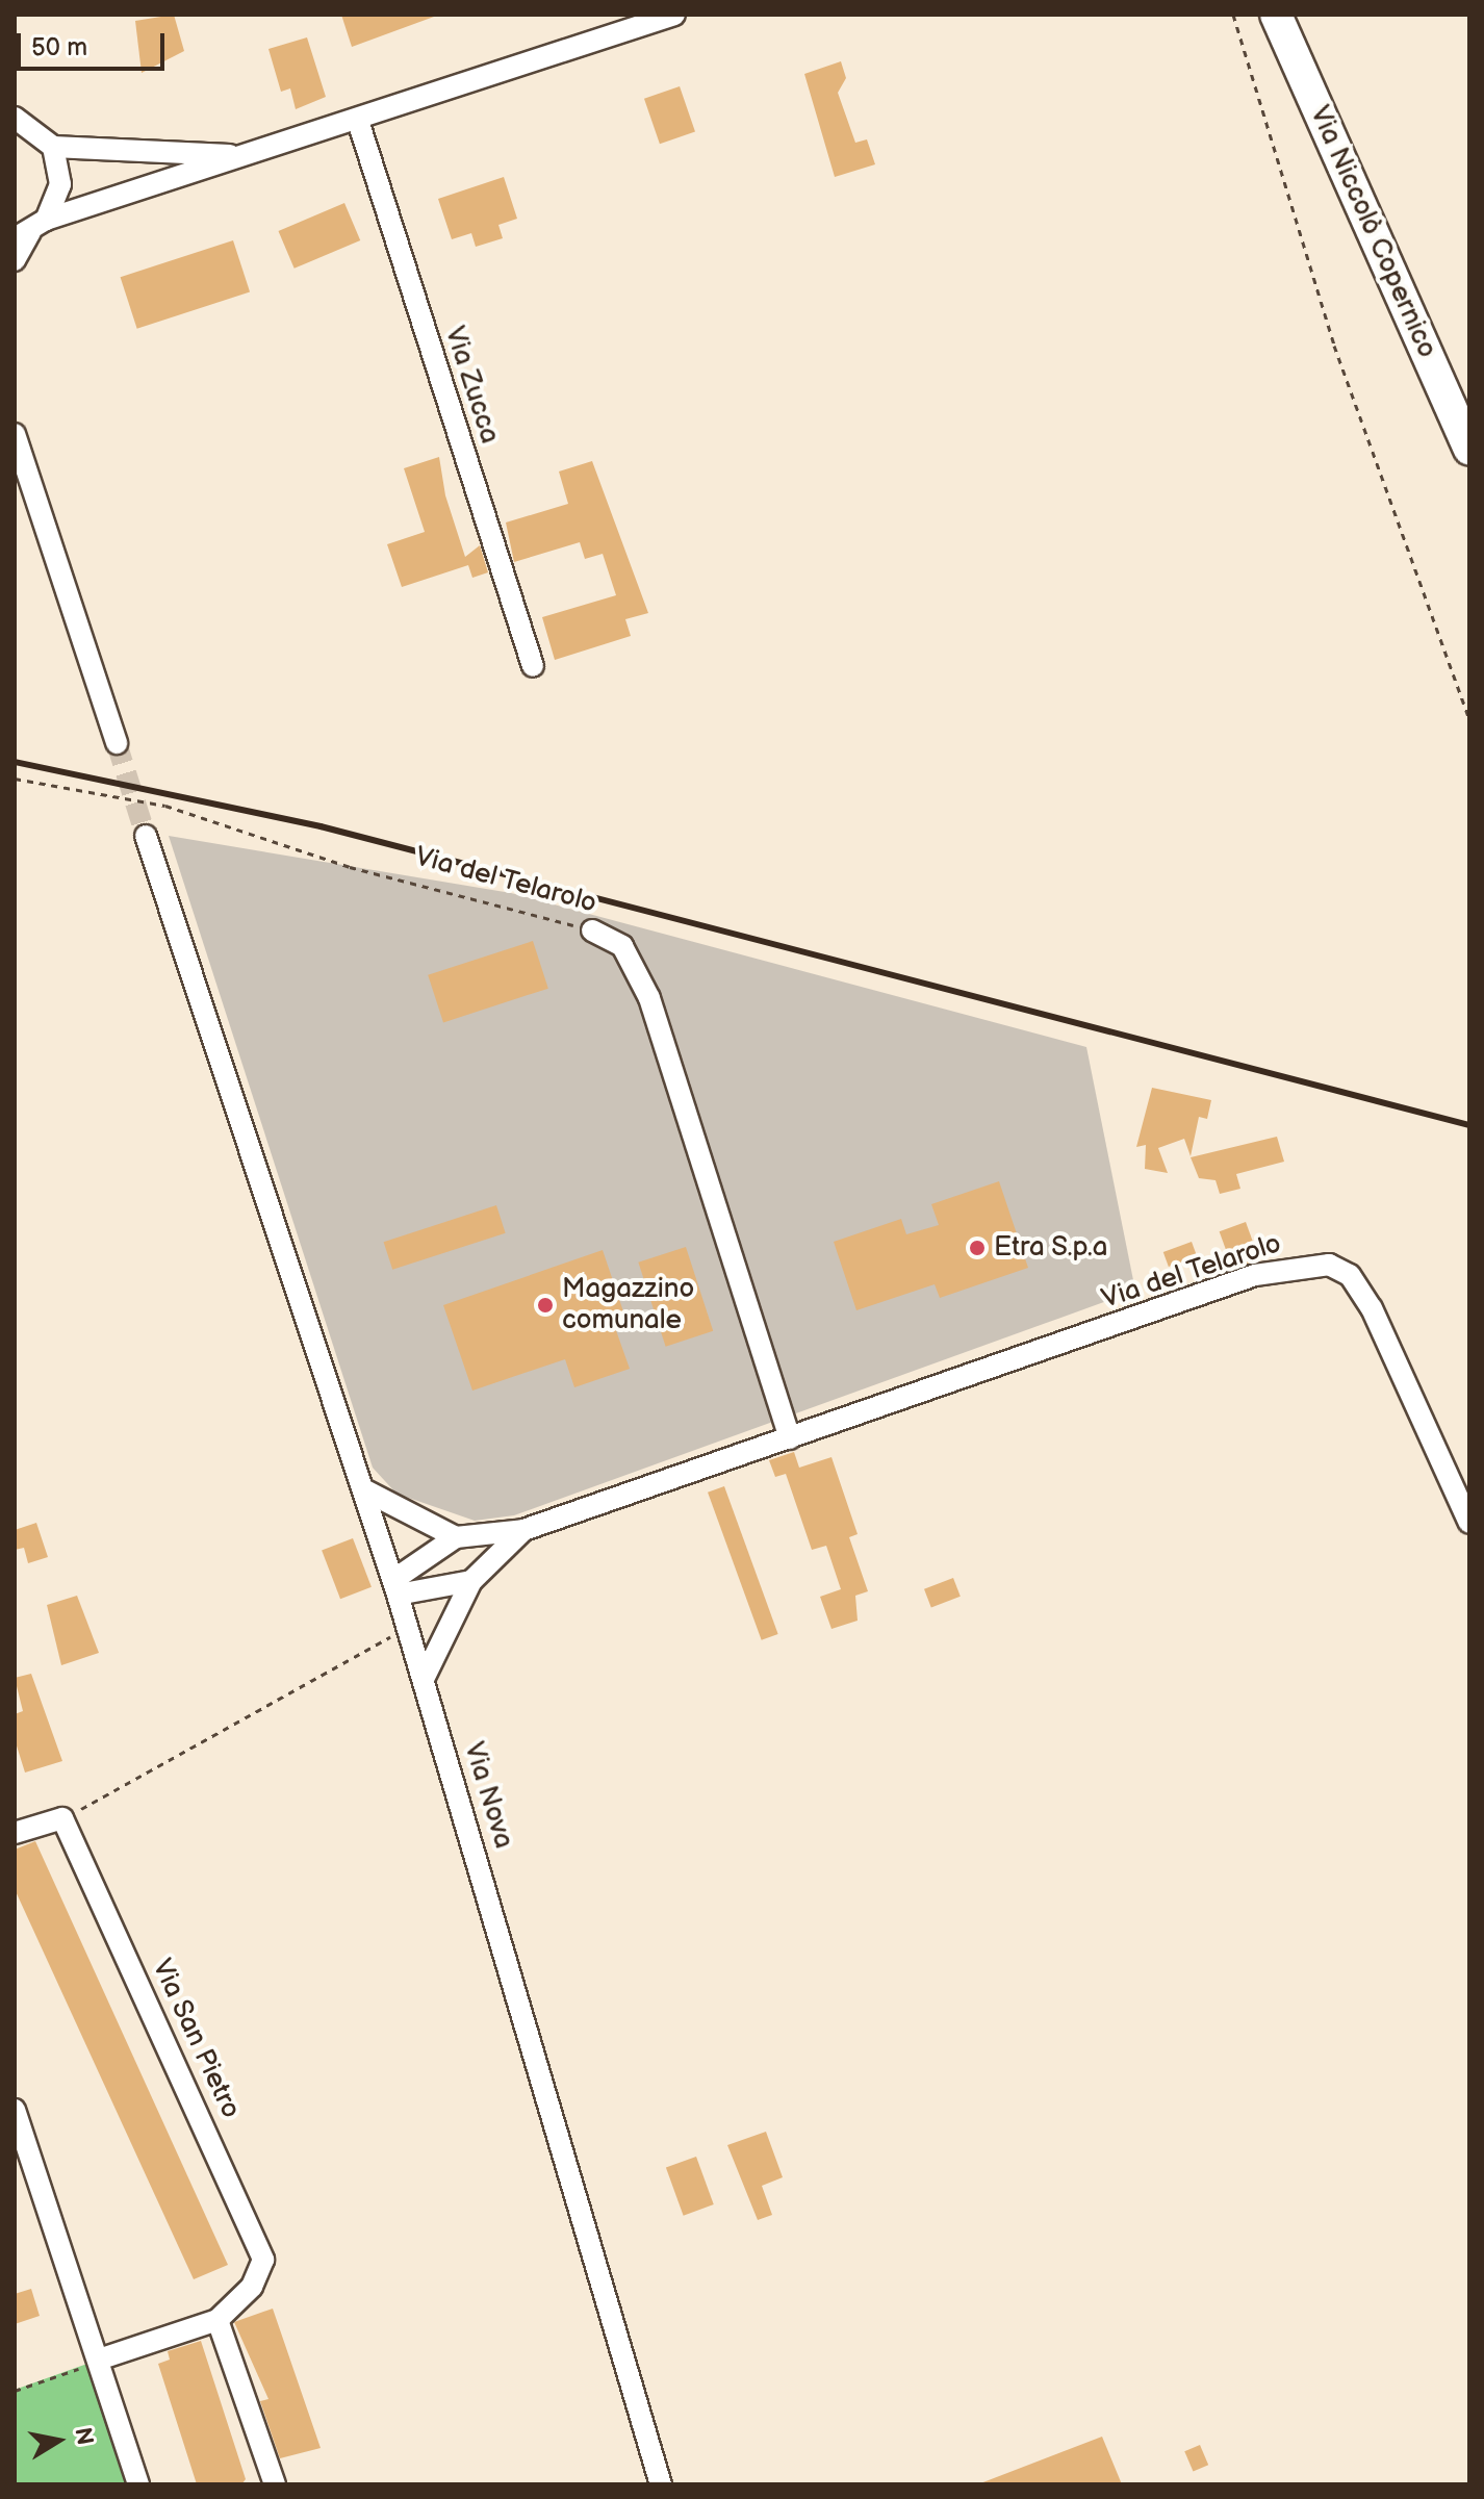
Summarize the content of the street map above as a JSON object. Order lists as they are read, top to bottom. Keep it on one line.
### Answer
{"streets":{"highway":["Via Niccolò Copernico"],"street":["Via Zucca","Via del Telarolo","Via Nova","Via San Pietro"]},"places":["Etra S.p.a","Magazzino comunale"],"scale_bar":"50 m","north":"right"}
